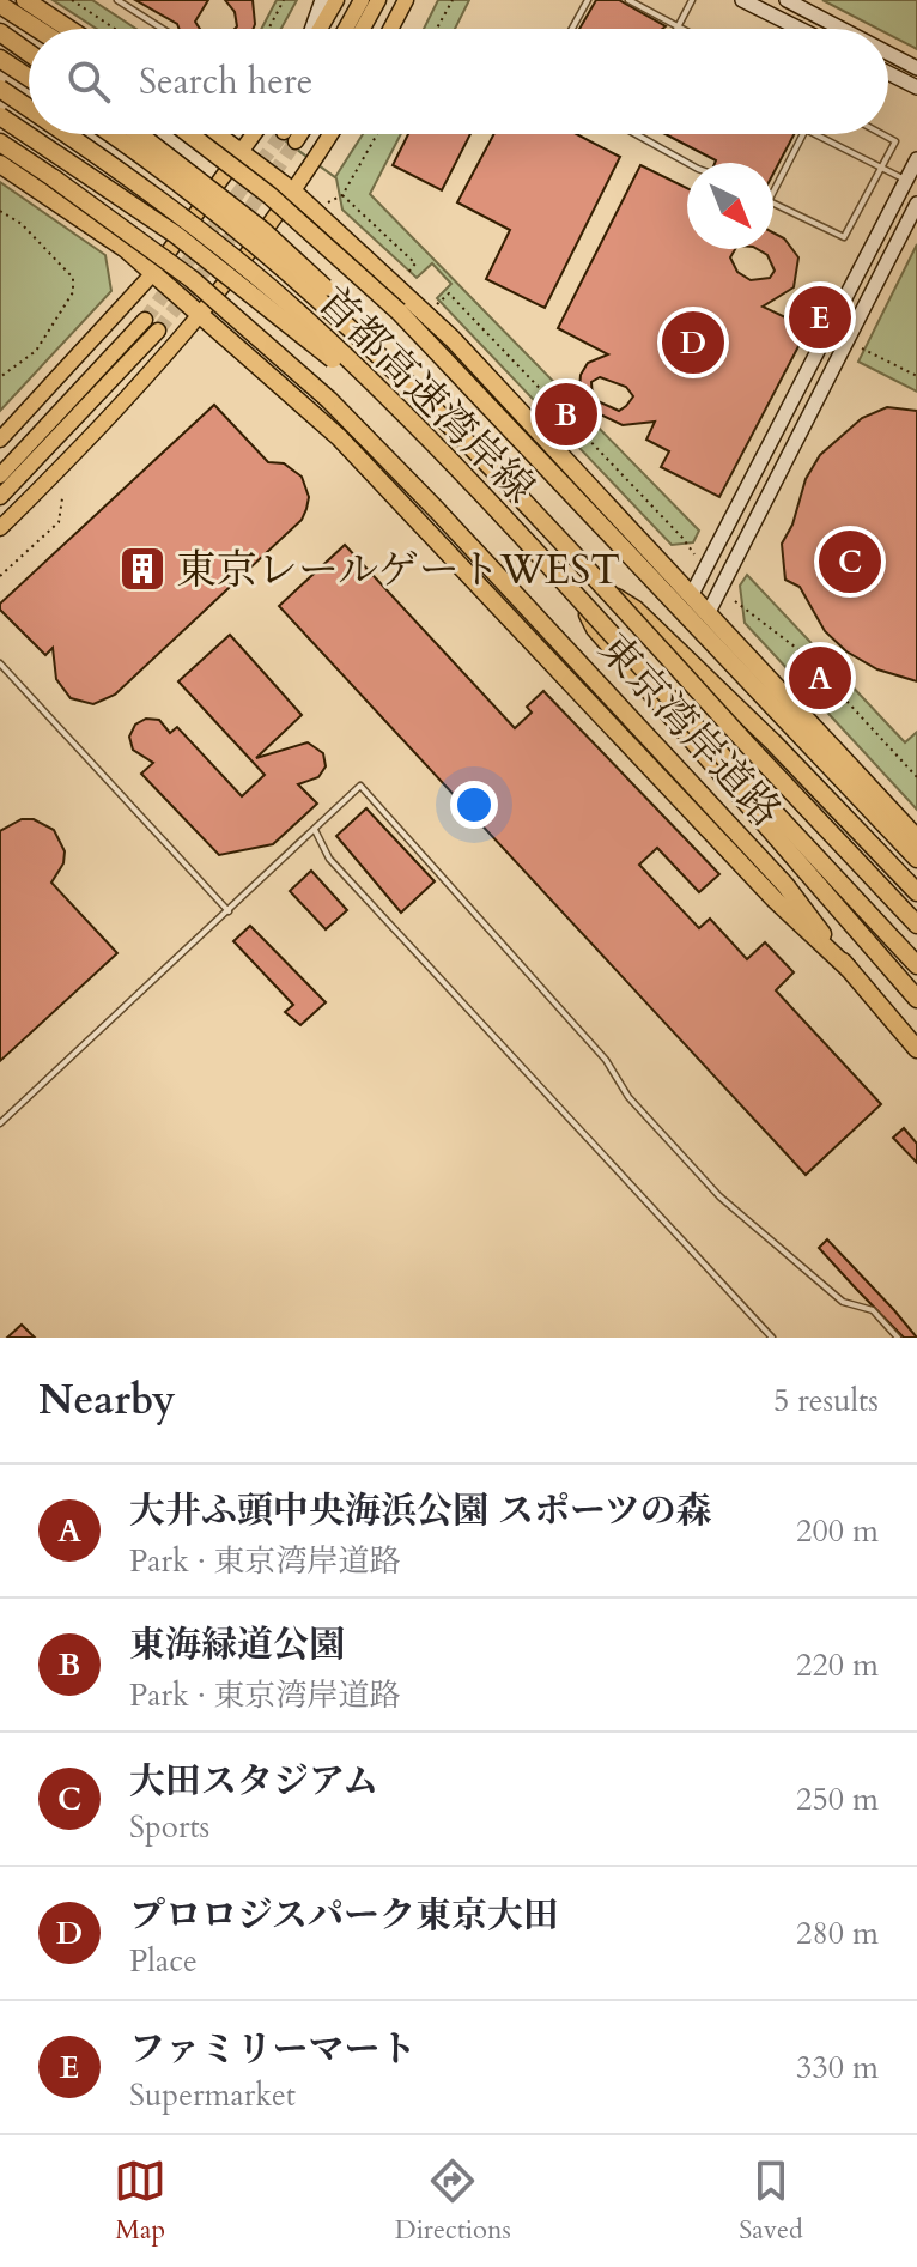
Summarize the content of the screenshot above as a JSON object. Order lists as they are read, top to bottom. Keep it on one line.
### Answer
{"streets":{"highway":["首都高速湾岸線","東京湾岸道路"]},"places":{"building":["東京レールゲートWEST"]},"north":"bottom right","page":{"search":"Search here","pins":["E","D","B","C","A"],"heading":["Nearby","5 results"],"list":[{"mark":"A","name":"大井ふ頭中央海浜公園 スポーツの森","note":"Park · 東京湾岸道路","value":"200 m"},{"mark":"B","name":"東海緑道公園","note":"Park · 東京湾岸道路","value":"220 m"},{"mark":"C","name":"大田スタジアム","note":"Sports","value":"250 m"},{"mark":"D","name":"プロロジスパーク東京大田","note":"Place","value":"280 m"},{"mark":"E","name":"ファミリーマート","note":"Supermarket","value":"330 m"}],"nav":["Map","Directions","Saved"]}}
